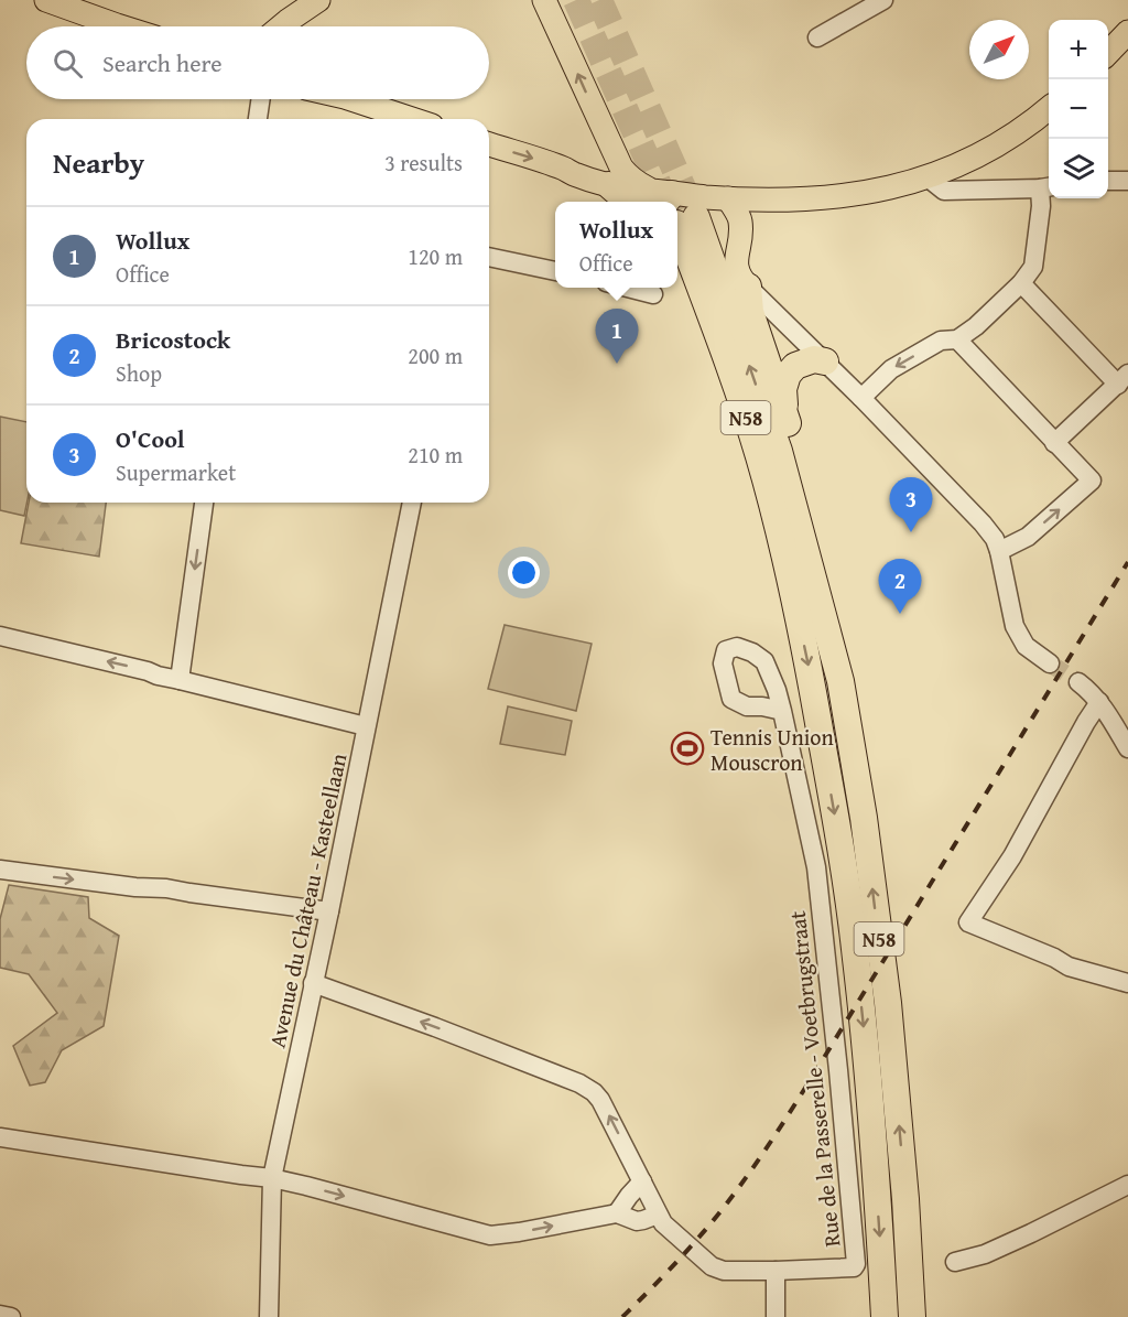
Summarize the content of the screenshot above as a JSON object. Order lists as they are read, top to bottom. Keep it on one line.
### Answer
{"streets":{"highway":["N58"],"street":["Avenue du Château - Kasteellaan","Rue de la Passerelle - Voetbrugstraat"]},"crossings":[["Avenue du Château - Kasteellaan","Rue de la Passerelle - Voetbrugstraat"]],"places":{"sports":["Tennis Union Mouscron"]},"north":"top right","page":{"map_buttons":["+","−"],"search":"Search here","heading":["Nearby","3 results"],"popup":["Wollux","Office"],"list":[{"mark":"1","name":"Wollux","note":"Office","value":"120 m"},{"mark":"2","name":"Bricostock","note":"Shop","value":"200 m"},{"mark":"3","name":"O'Cool","note":"Supermarket","value":"210 m"}],"pins":["1","3","2"]}}
